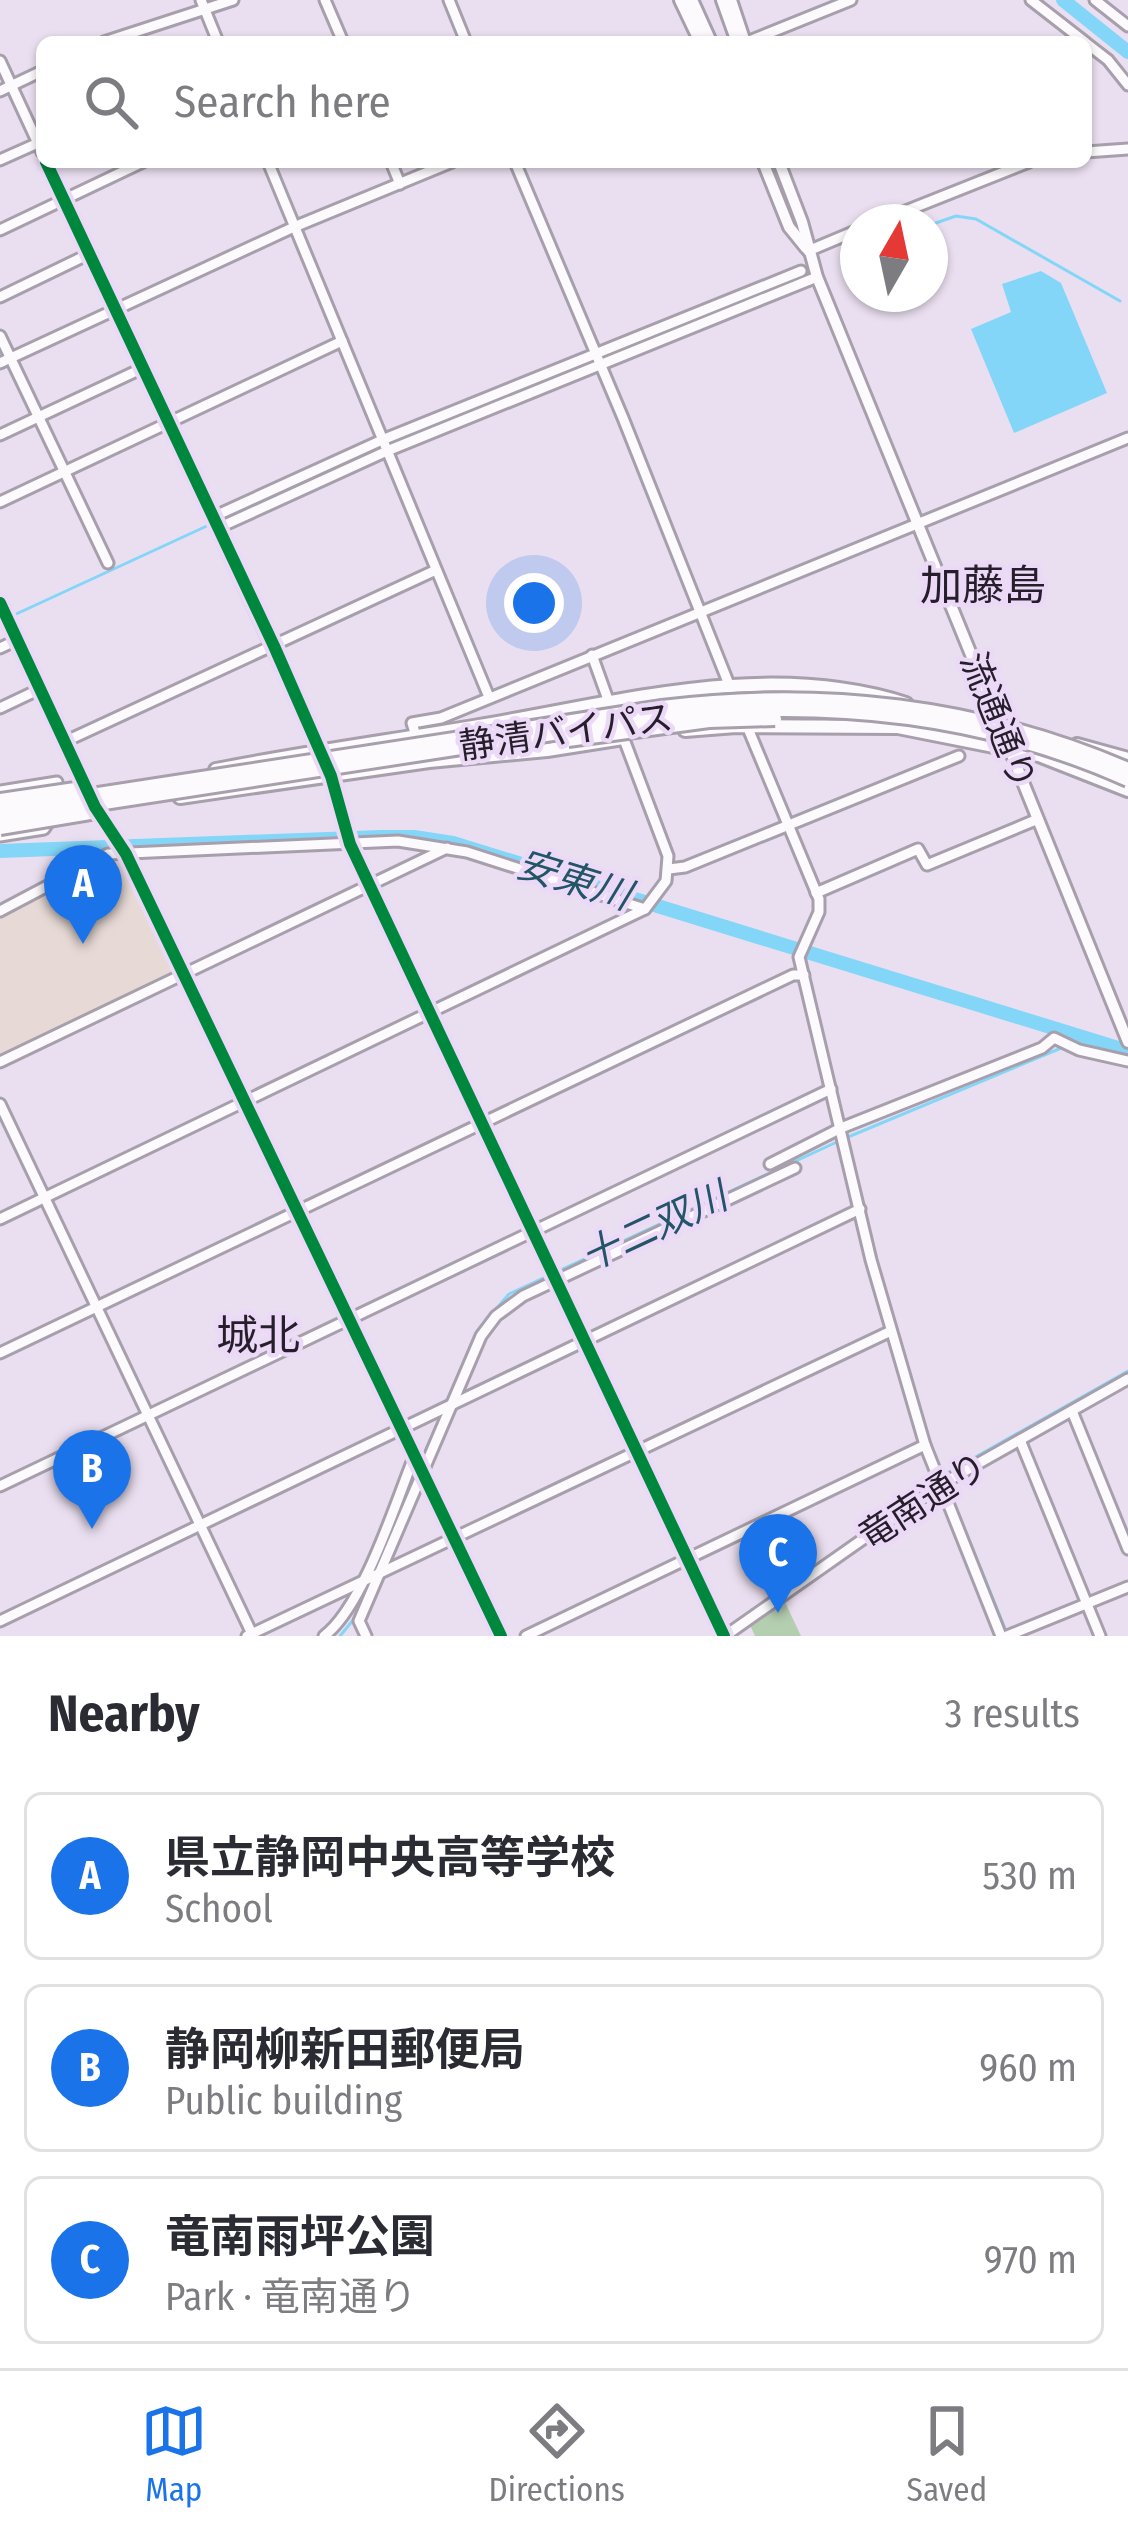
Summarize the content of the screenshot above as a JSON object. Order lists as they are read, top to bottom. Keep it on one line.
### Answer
{"streets":{"highway":["静清バイパス"],"main road":["流通通り"],"street":["竜南通り"]},"districts":["加藤島","城北"],"water":["安東川","十二双川"],"north":"top","page":{"search":"Search here","pins":["A","B","C"],"heading":["Nearby","3 results"],"list":[{"mark":"A","name":"県立静岡中央高等学校","note":"School","value":"530 m"},{"mark":"B","name":"静岡柳新田郵便局","note":"Public building","value":"960 m"},{"mark":"C","name":"竜南雨坪公園","note":"Park · 竜南通り","value":"970 m"}],"nav":["Map","Directions","Saved"]}}
